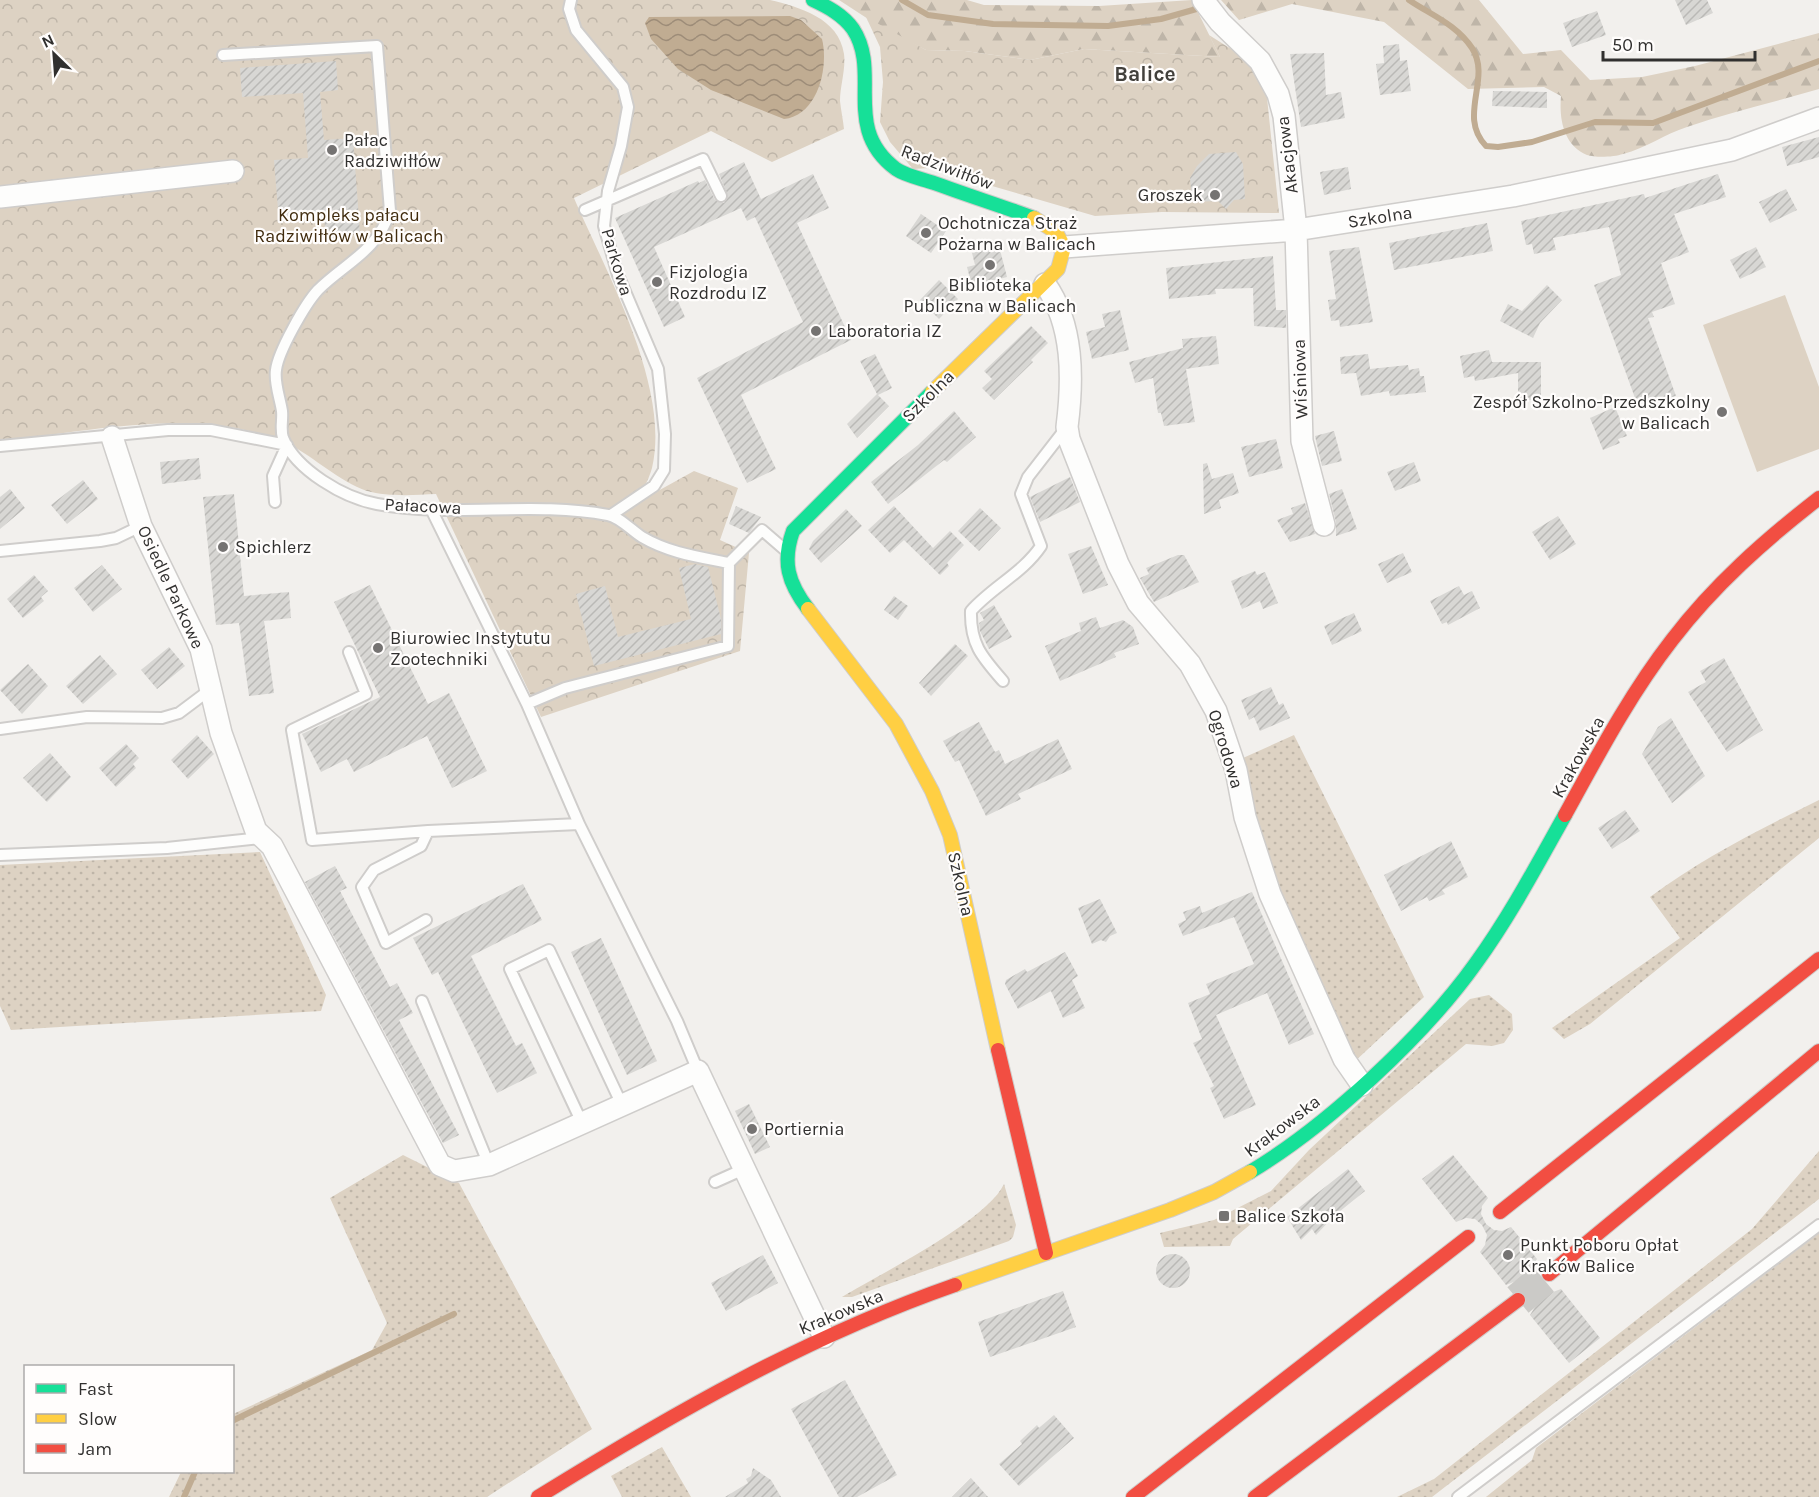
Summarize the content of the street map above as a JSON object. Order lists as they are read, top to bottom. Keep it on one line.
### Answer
{"streets":{"main road":["Radziwiłłów","Szkolna","Krakowska"],"street":["Akacjowa","Wiśniowa","Osiedle Parkowe","Ogrodowa"],"lane":["Parkowa","Pałacowa"]},"crossings":[["Akacjowa","Szkolna"],["Akacjowa","Wiśniowa"],["Radziwiłłów","Szkolna"],["Szkolna","Wiśniowa"],["Szkolna","Ogrodowa"],["Szkolna","Krakowska"],["Parkowa","Pałacowa"],["Ogrodowa","Krakowska"]],"districts":["Balice"],"parks":["Kompleks pałacu Radziwiłłów w Balicach"],"places":{"other":["Pałac Radziwiłłów","Groszek","Ochotnicza Straż Pożarna w Balicach","Biblioteka Publiczna w Balicach","Fizjologia Rozdrodu IZ","Laboratoria IZ","Zespół Szkolno-Przedszkolny w Balicach","Spichlerz","Biurowiec Instytutu Zootechniki","Portiernia","Punkt Poboru Opłat Kraków Balice"],"transit":["Balice Szkoła"]},"legend":["Fast","Slow","Jam"],"scale_bar":"50 m","north":"top left"}
